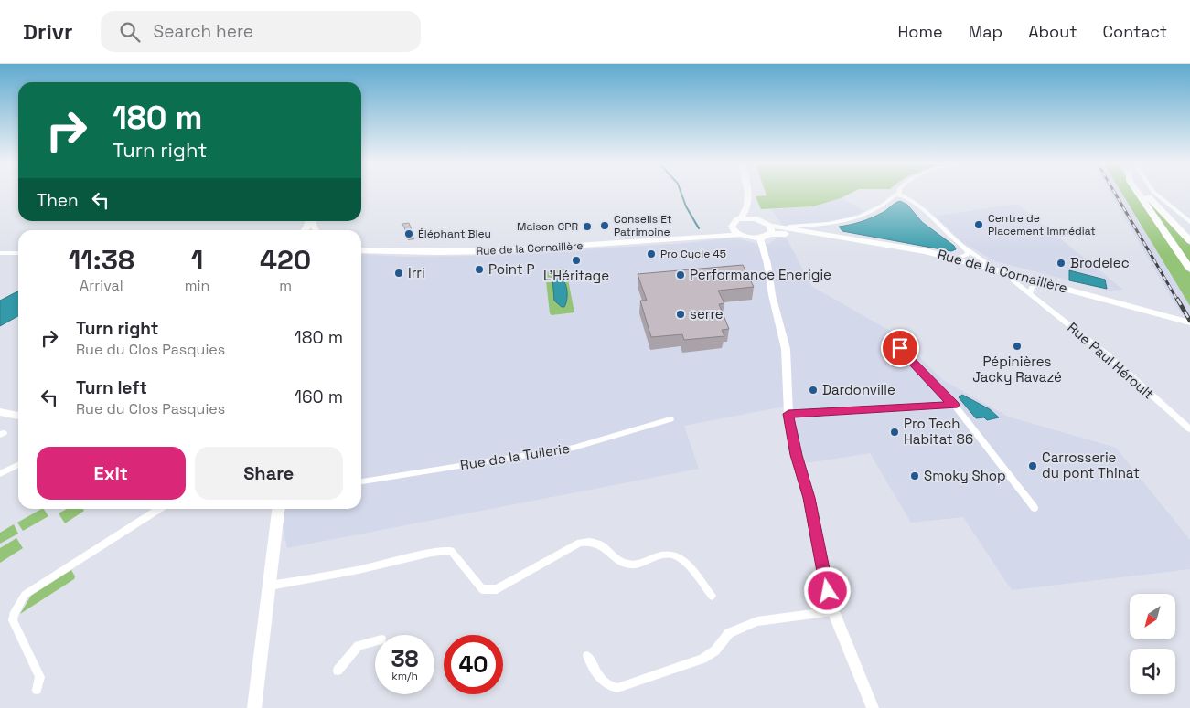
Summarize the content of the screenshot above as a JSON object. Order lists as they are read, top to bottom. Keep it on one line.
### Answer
{"streets":{"main road":["Rue de la Cornaillère"],"street":["Rue Paul Héroult","Rue de la Tuilerie"]},"crossings":[["Rue de la Cornaillère","Rue Paul Héroult"]],"places":["Centre de Placement Immédiat","Conseils Et Patrimoine","Maison CPR","Éléphant Bleu","Pro Cycle 45","L'Héritage","Brodelec","Point P","Irri","Performance Enerigie","serre","Pépinières Jacky Ravazé","Dardonville","Pro Tech Habitat 86","Carrosserie du pont Thinat","Smoky Shop"],"north":"bottom left","page":{"header":"Drivr","search":"Search here","nav":["Home","Map","About","Contact"],"turn":["180 m","Turn right"],"then":"Then","eta":["11:38","Arrival","1","min","420","m"],"list":[{"name":"Turn right","note":"Rue du Clos Pasquies","value":"180 m"},{"name":"Turn left","note":"Rue du Clos Pasquies","value":"160 m"}],"buttons":["Exit","Share"],"speed":"38 km/h","limit":"40"}}
